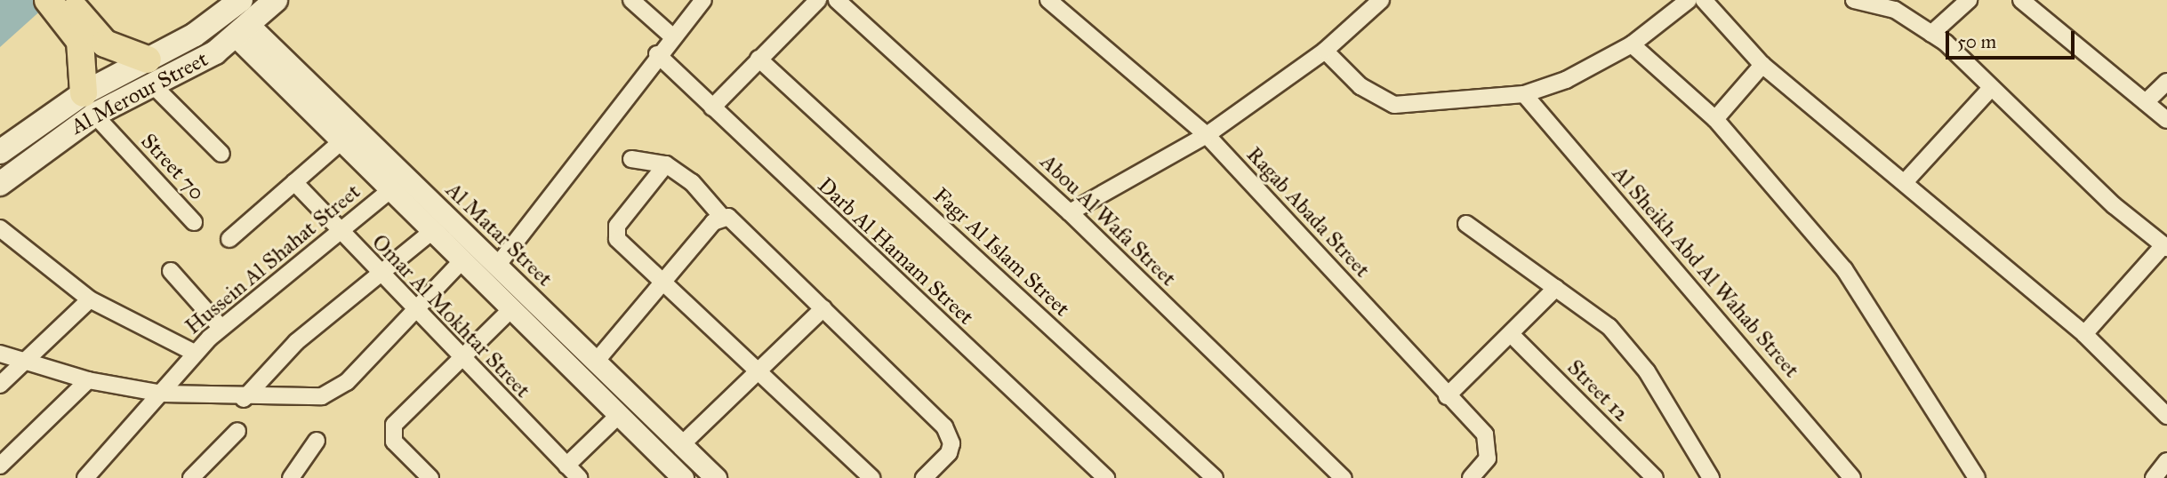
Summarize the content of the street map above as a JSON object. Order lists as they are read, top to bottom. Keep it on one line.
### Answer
{"streets":{"main road":["Al Merour Street"],"street":["Street 70","Ragab Abada Street","Abou Al Wafa Street","Al Matar Street","Darb Al Hamam Street","Fagr Al Islam Street","Hussein Al Shahat Street","Al Sheikh Abd Al Wahab Street","Omar Al Mokhtar Street","Street 12"]},"crossings":[["Al Merour Street","Street 70"],["Al Merour Street","Al Matar Street"],["Al Matar Street","Hussein Al Shahat Street"],["Hussein Al Shahat Street","Omar Al Mokhtar Street"]],"scale_bar":"50 m"}
